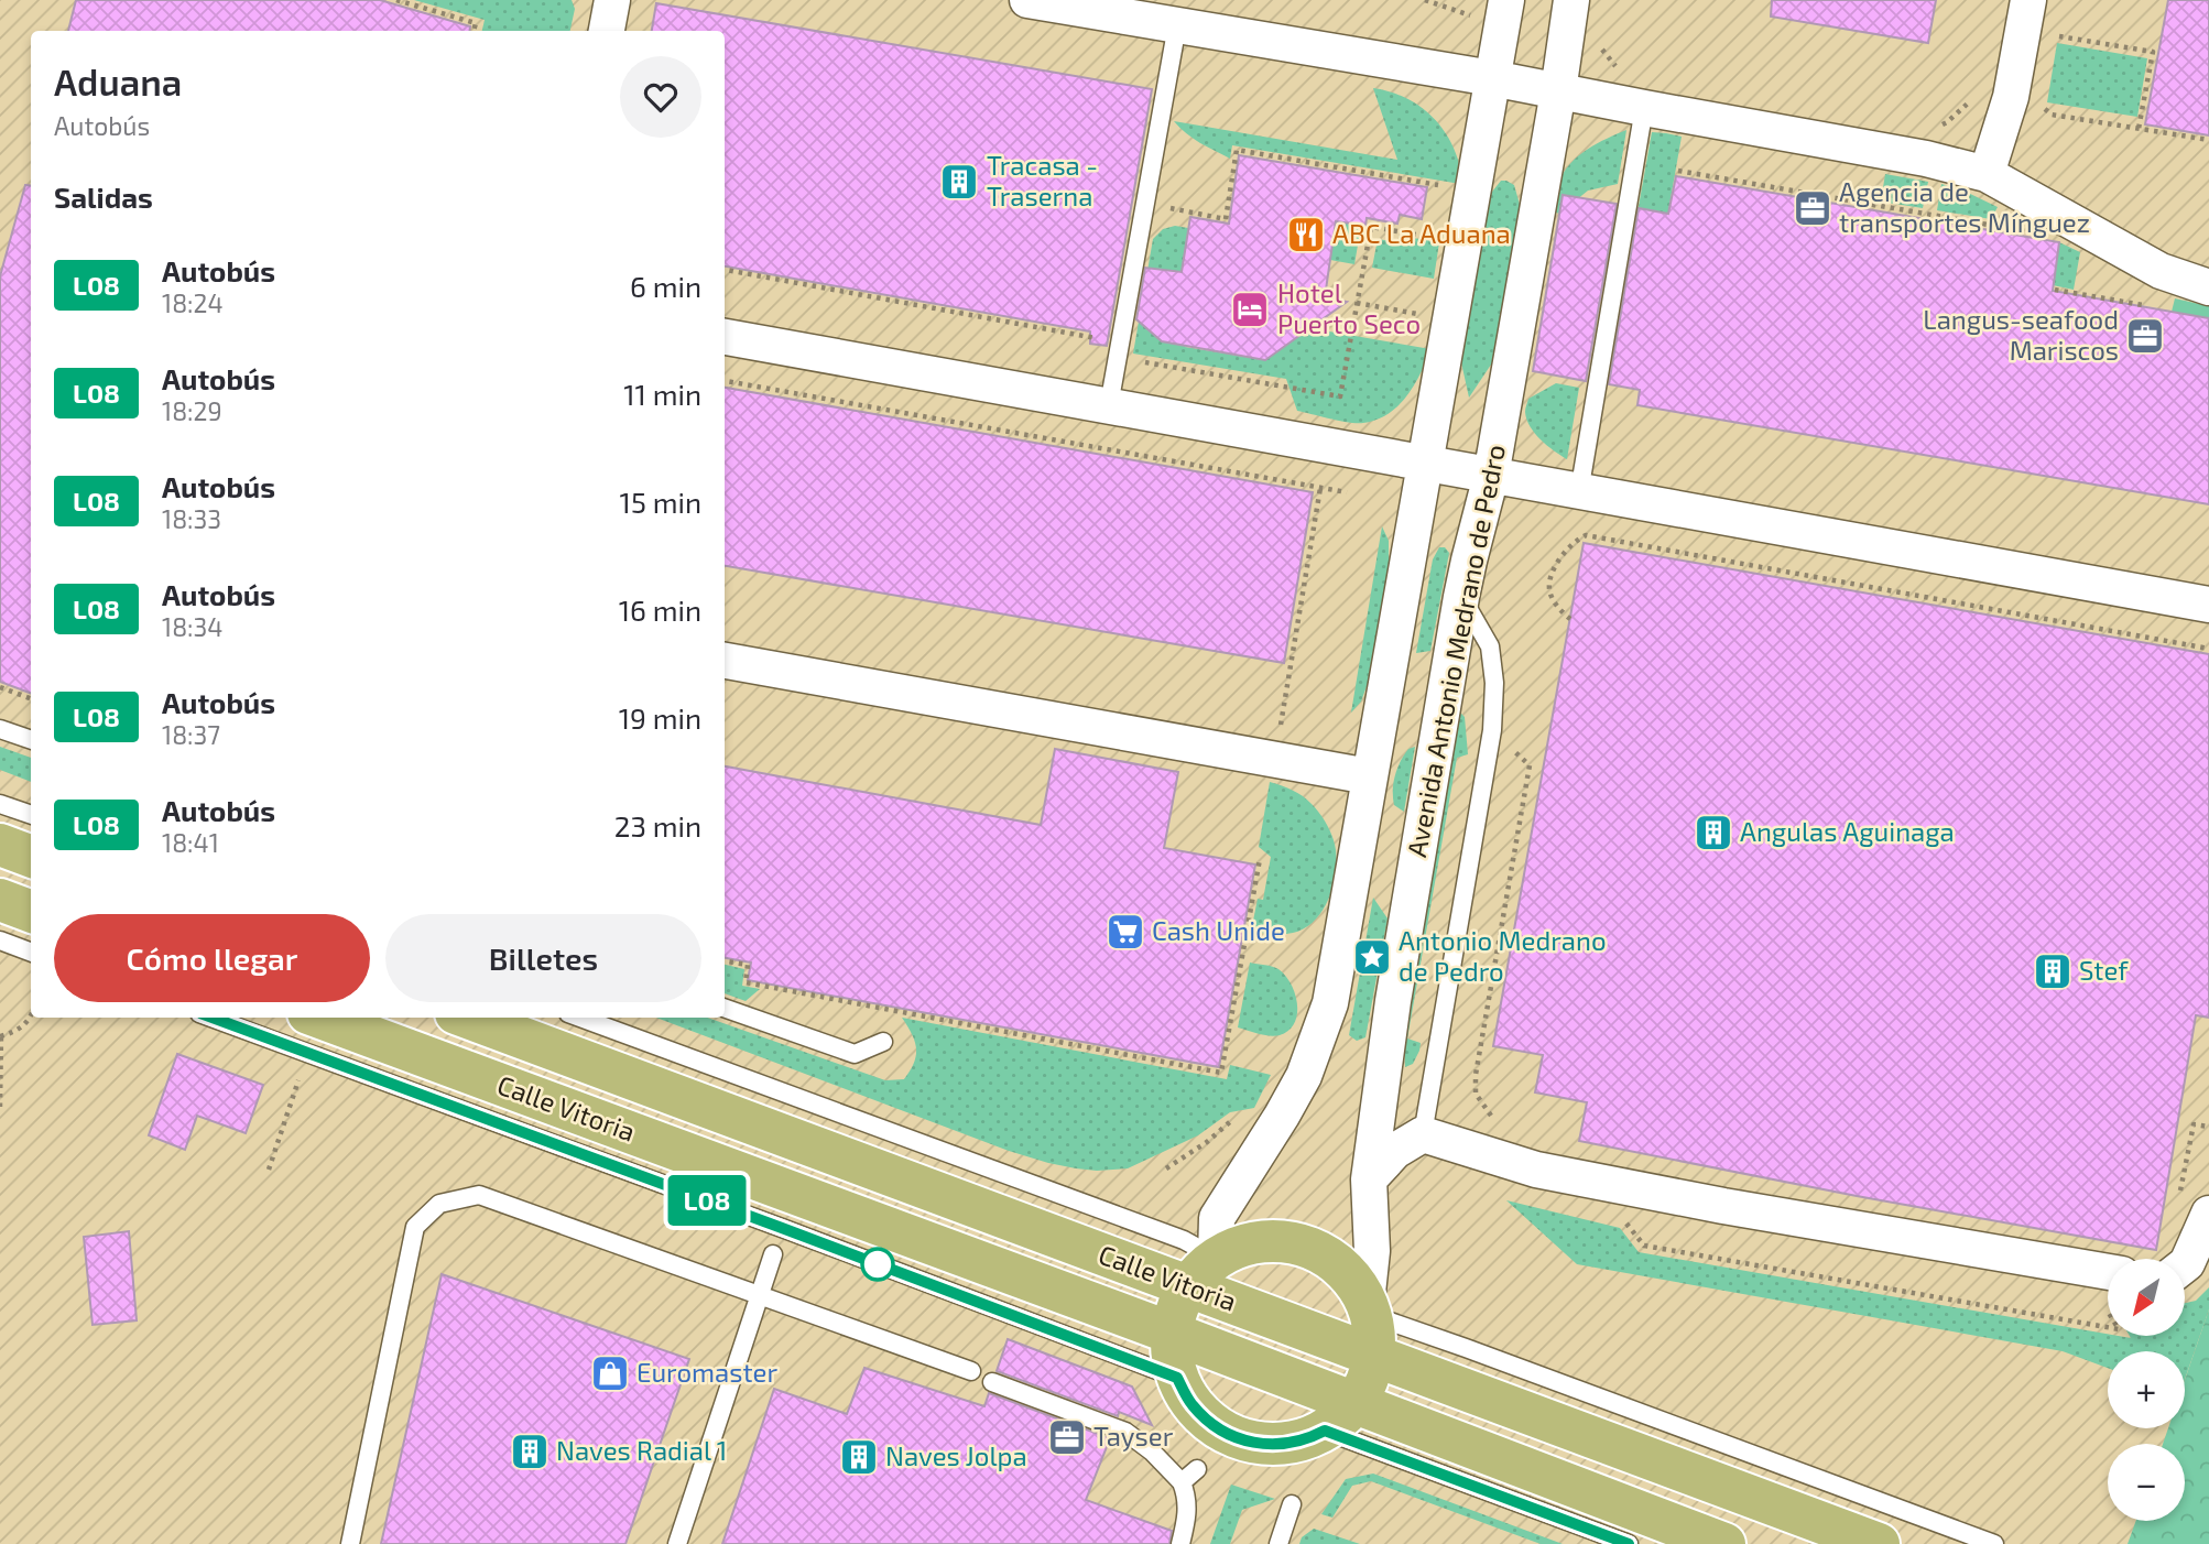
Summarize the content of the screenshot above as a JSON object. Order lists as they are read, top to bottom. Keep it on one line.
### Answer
{"streets":{"highway":["Calle Vitoria"],"street":["Avenida Antonio Medrano de Pedro"]},"places":{"building":["Tracasa - Traserna","Angulas Aguinaga","Stef","Naves Radial 1","Naves Jolpa"],"office":["Agencia de transportes Mínguez","Langus-seafood Mariscos","Tayser"],"restaurant":["ABC La Aduana"],"hotel":["Hotel Puerto Seco"],"supermarket":["Cash Unide"],"place":["Antonio Medrano de Pedro"],"shop":["Euromaster"]},"lines":["bus line L08"],"north":"bottom left","page":{"on_map":"L08","heading":[["Aduana","Autobús"],"Salidas"],"list":[{"mark":"L08","name":"Autobús","note":"18:24","value":"6 min"},{"mark":"L08","name":"Autobús","note":"18:29","value":"11 min"},{"mark":"L08","name":"Autobús","note":"18:33","value":"15 min"},{"mark":"L08","name":"Autobús","note":"18:34","value":"16 min"},{"mark":"L08","name":"Autobús","note":"18:37","value":"19 min"},{"mark":"L08","name":"Autobús","note":"18:41","value":"23 min"}],"buttons":["Cómo llegar","Billetes"],"map_buttons":["+","−"]}}
